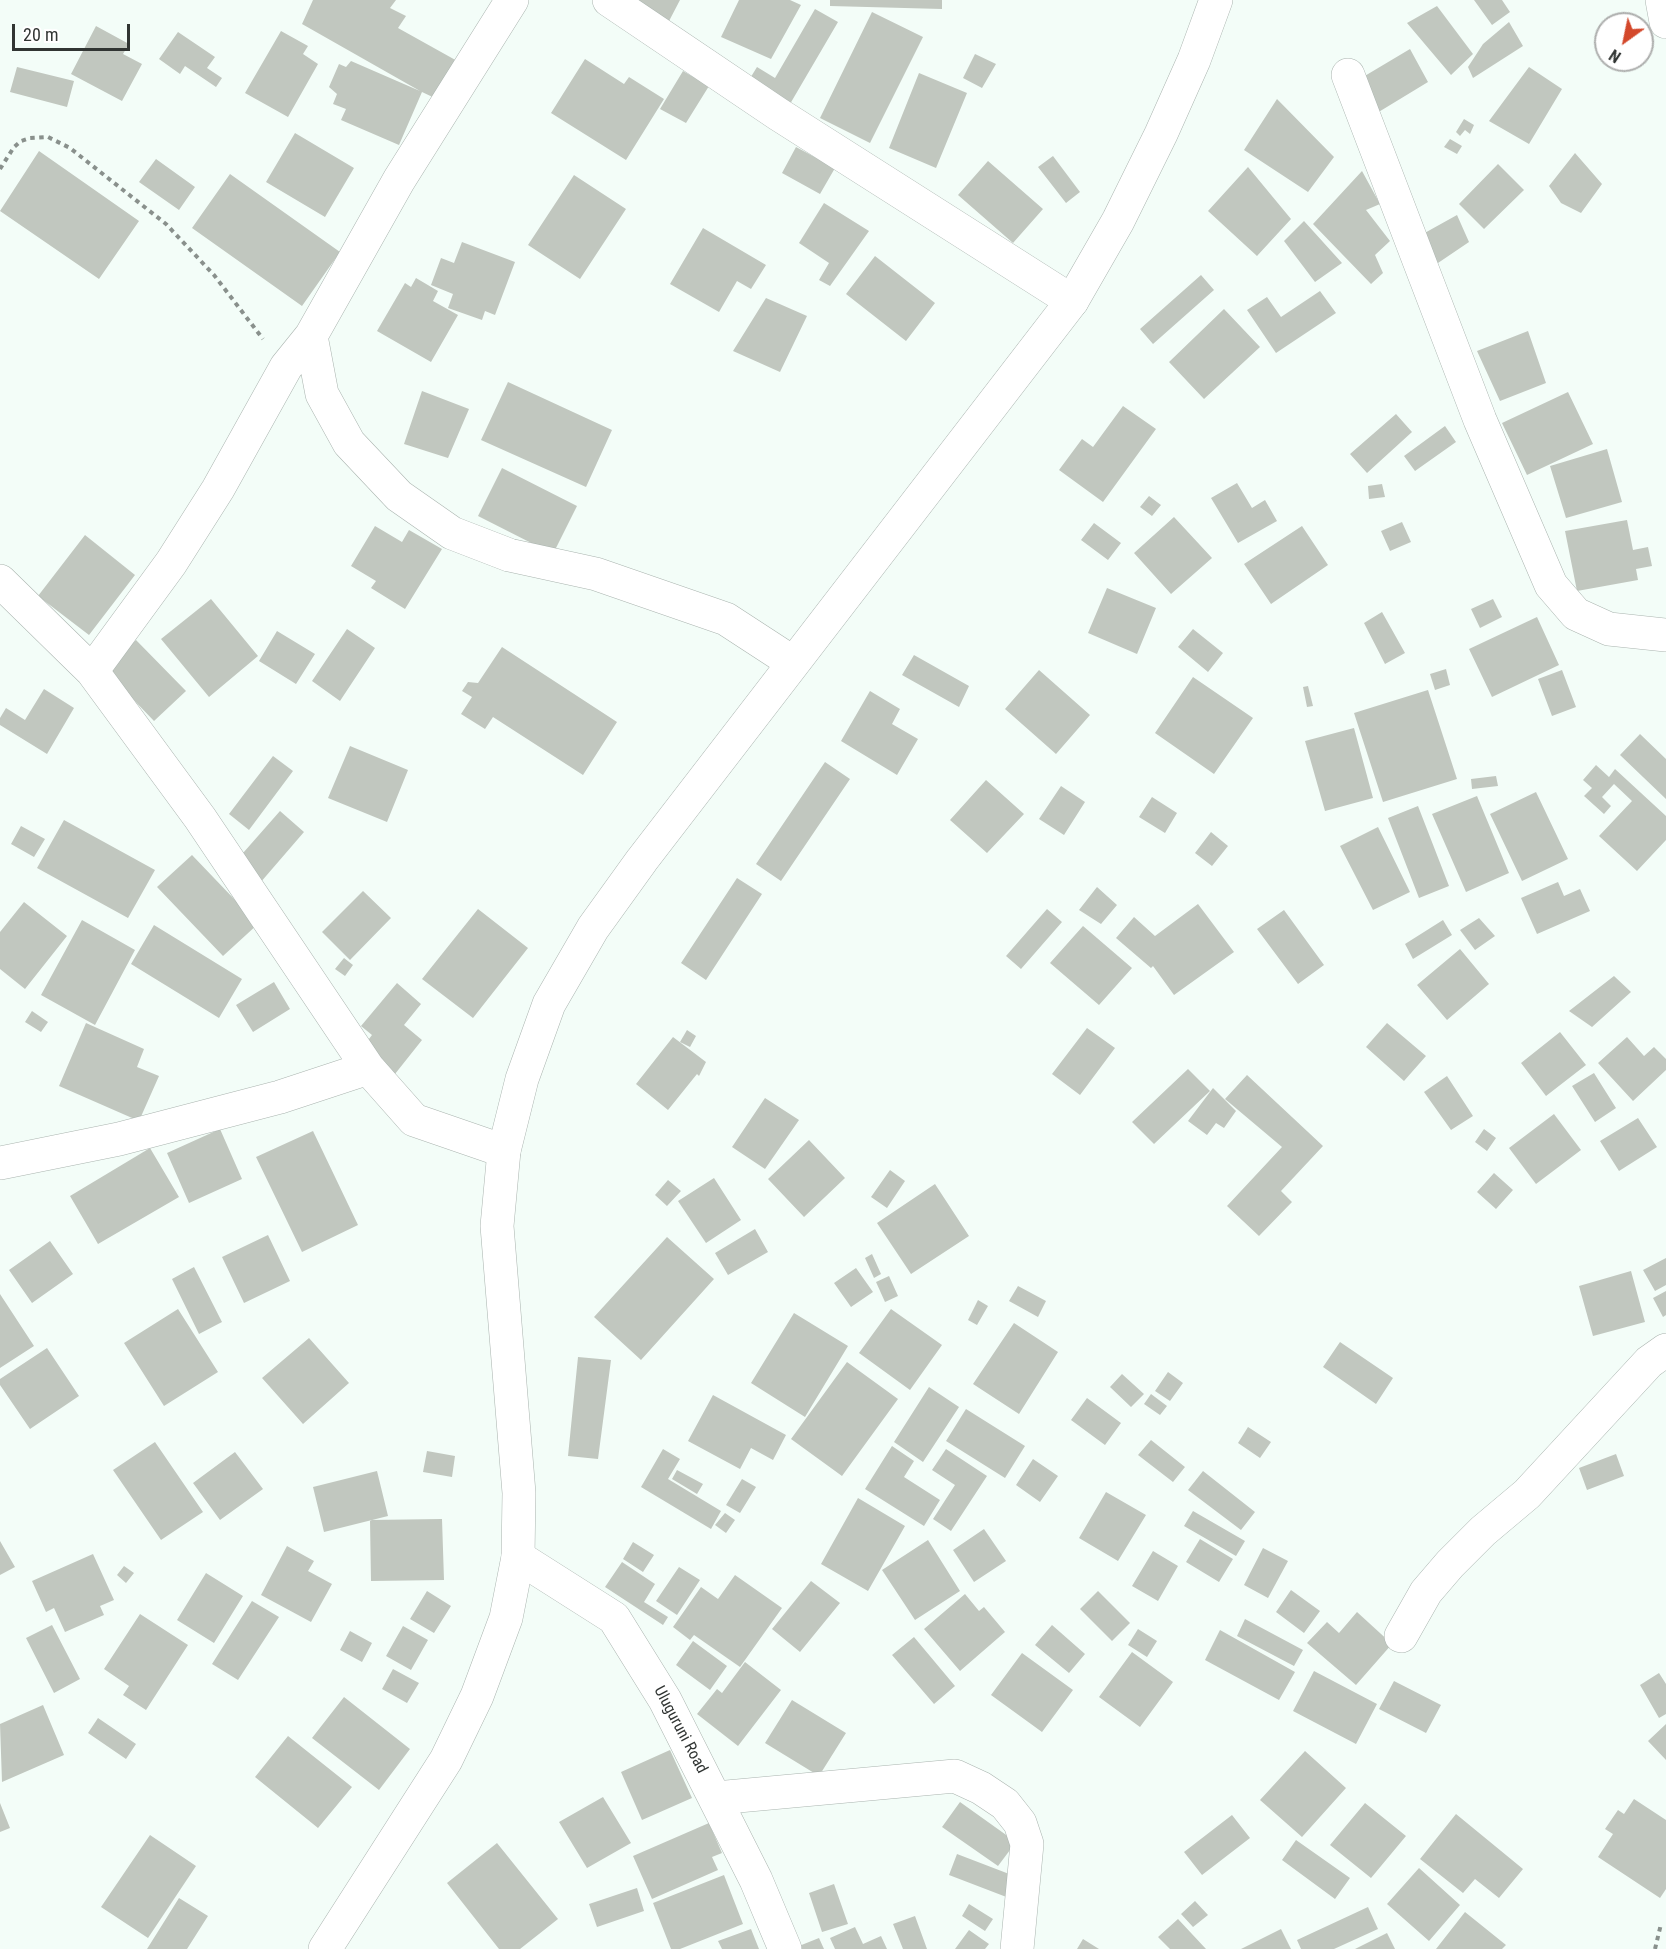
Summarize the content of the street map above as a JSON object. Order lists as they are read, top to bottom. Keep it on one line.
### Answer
{"streets":{"street":["Uluguruni Road"]},"scale_bar":"20 m","north":"bottom left"}
